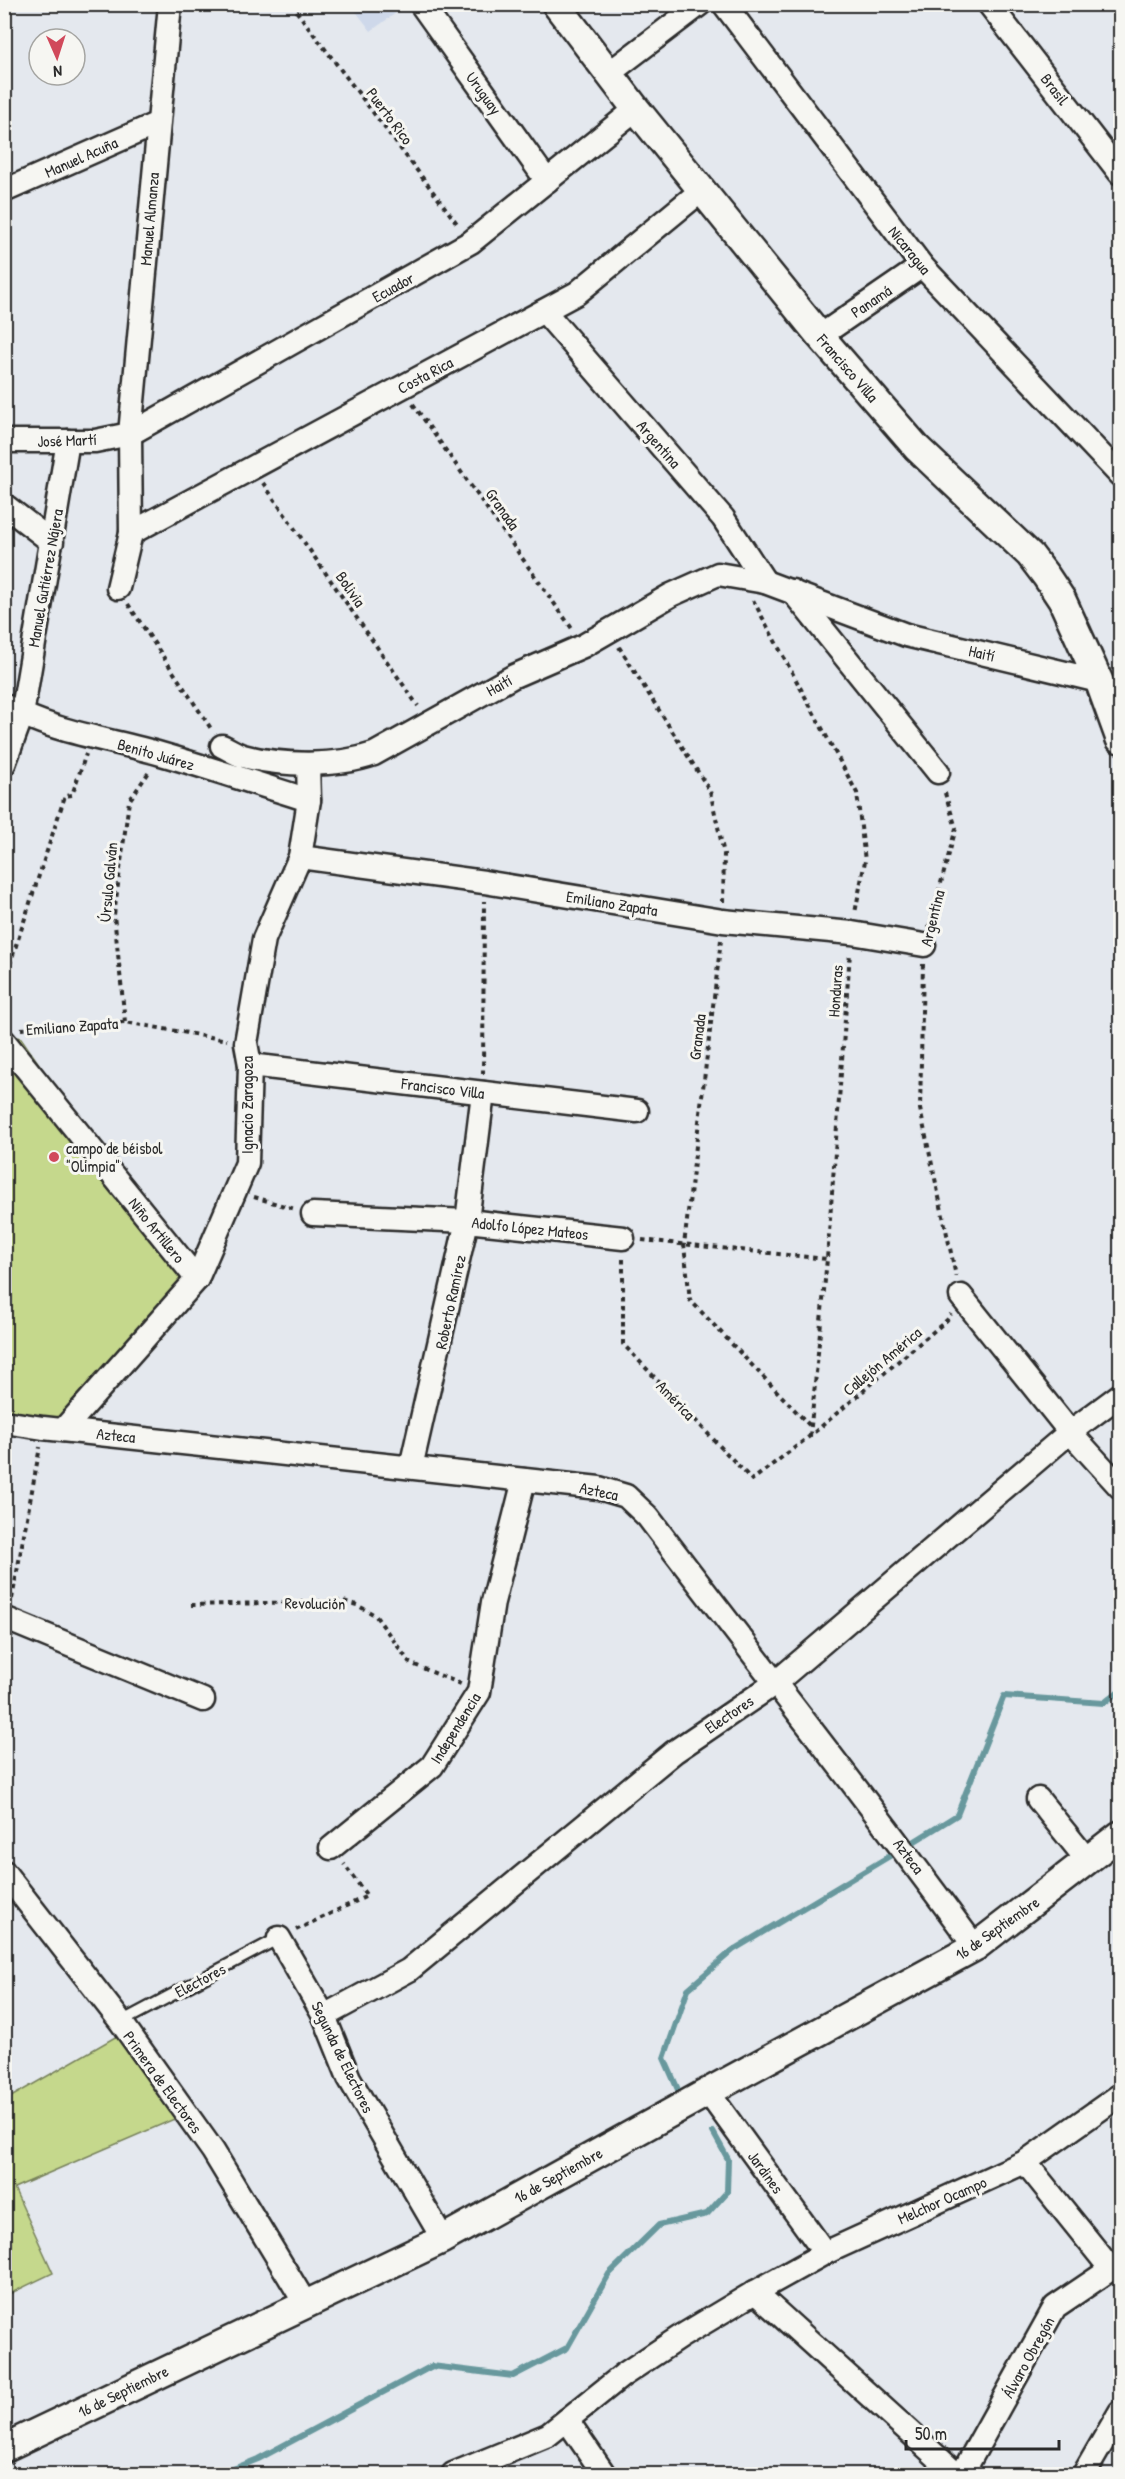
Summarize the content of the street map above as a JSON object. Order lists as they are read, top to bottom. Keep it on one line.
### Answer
{"streets":{"street":["Brasil","Uruguay","Manuel Acuña","Manuel Almanza","Nicaragua","Ecuador","Panamá","Francisco Villa","Costa Rica","José Martí","Argentina","Manuel Gutiérrez Nájera","Haití","Benito Juárez","Emiliano Zapata","Ignacio Zaragoza","Adolfo López Mateos","Niño Artillero","Roberto Ramírez","Azteca","Electores","Independencia","16 de Septiembre","Segunda de Electores","Primera de Electores","Jardines","Melchor Ocampo","Álvaro Obregón"],"path":["Puerto Rico","Granada","Bolivia","Úrsulo Galván","Honduras","Callejón América","América","Revolución"]},"crossings":[["Uruguay","Ecuador"],["Puerto Rico","Ecuador"],["Manuel Acuña","Manuel Almanza"],["Manuel Almanza","Ecuador"],["Manuel Almanza","José Martí"],["Nicaragua","Panamá"],["Ecuador","Francisco Villa"],["Ecuador","José Martí"],["Panamá","Francisco Villa"],["Francisco Villa","Costa Rica"],["Francisco Villa","Haití"],["Francisco Villa","Emiliano Zapata"],["Francisco Villa","Ignacio Zaragoza"],["Francisco Villa","Roberto Ramírez"],["Costa Rica","Argentina"],["Costa Rica","Granada"],["Costa Rica","Bolivia"],["José Martí","Manuel Gutiérrez Nájera"],["Argentina","Haití"],["Argentina","Emiliano Zapata"],["Argentina","Callejón América"],["Granada","Haití"],["Granada","Emiliano Zapata"],["Granada","Honduras"],["Manuel Gutiérrez Nájera","Benito Juárez"],["Bolivia","Haití"],["Haití","Honduras"],["Haití","Ignacio Zaragoza"],["Benito Juárez","Úrsulo Galván"],["Benito Juárez","Ignacio Zaragoza"],["Úrsulo Galván","Emiliano Zapata"],["Emiliano Zapata","Honduras"],["Emiliano Zapata","Ignacio Zaragoza"],["Emiliano Zapata","Niño Artillero"],["Honduras","Callejón América"],["Honduras","América"],["Ignacio Zaragoza","Niño Artillero"],["Ignacio Zaragoza","Azteca"],["Adolfo López Mateos","Roberto Ramírez"],["Adolfo López Mateos","América"],["Roberto Ramírez","Azteca"],["Callejón América","América"],["Azteca","Electores"],["Azteca","Independencia"],["Azteca","16 de Septiembre"],["Revolución","Independencia"],["Electores","Segunda de Electores"],["Electores","Primera de Electores"],["16 de Septiembre","Segunda de Electores"],["16 de Septiembre","Primera de Electores"],["16 de Septiembre","Jardines"],["Jardines","Melchor Ocampo"]],"places":["campo de béisbol \"Olimpia\""],"scale_bar":"50 m","north":"bottom"}
